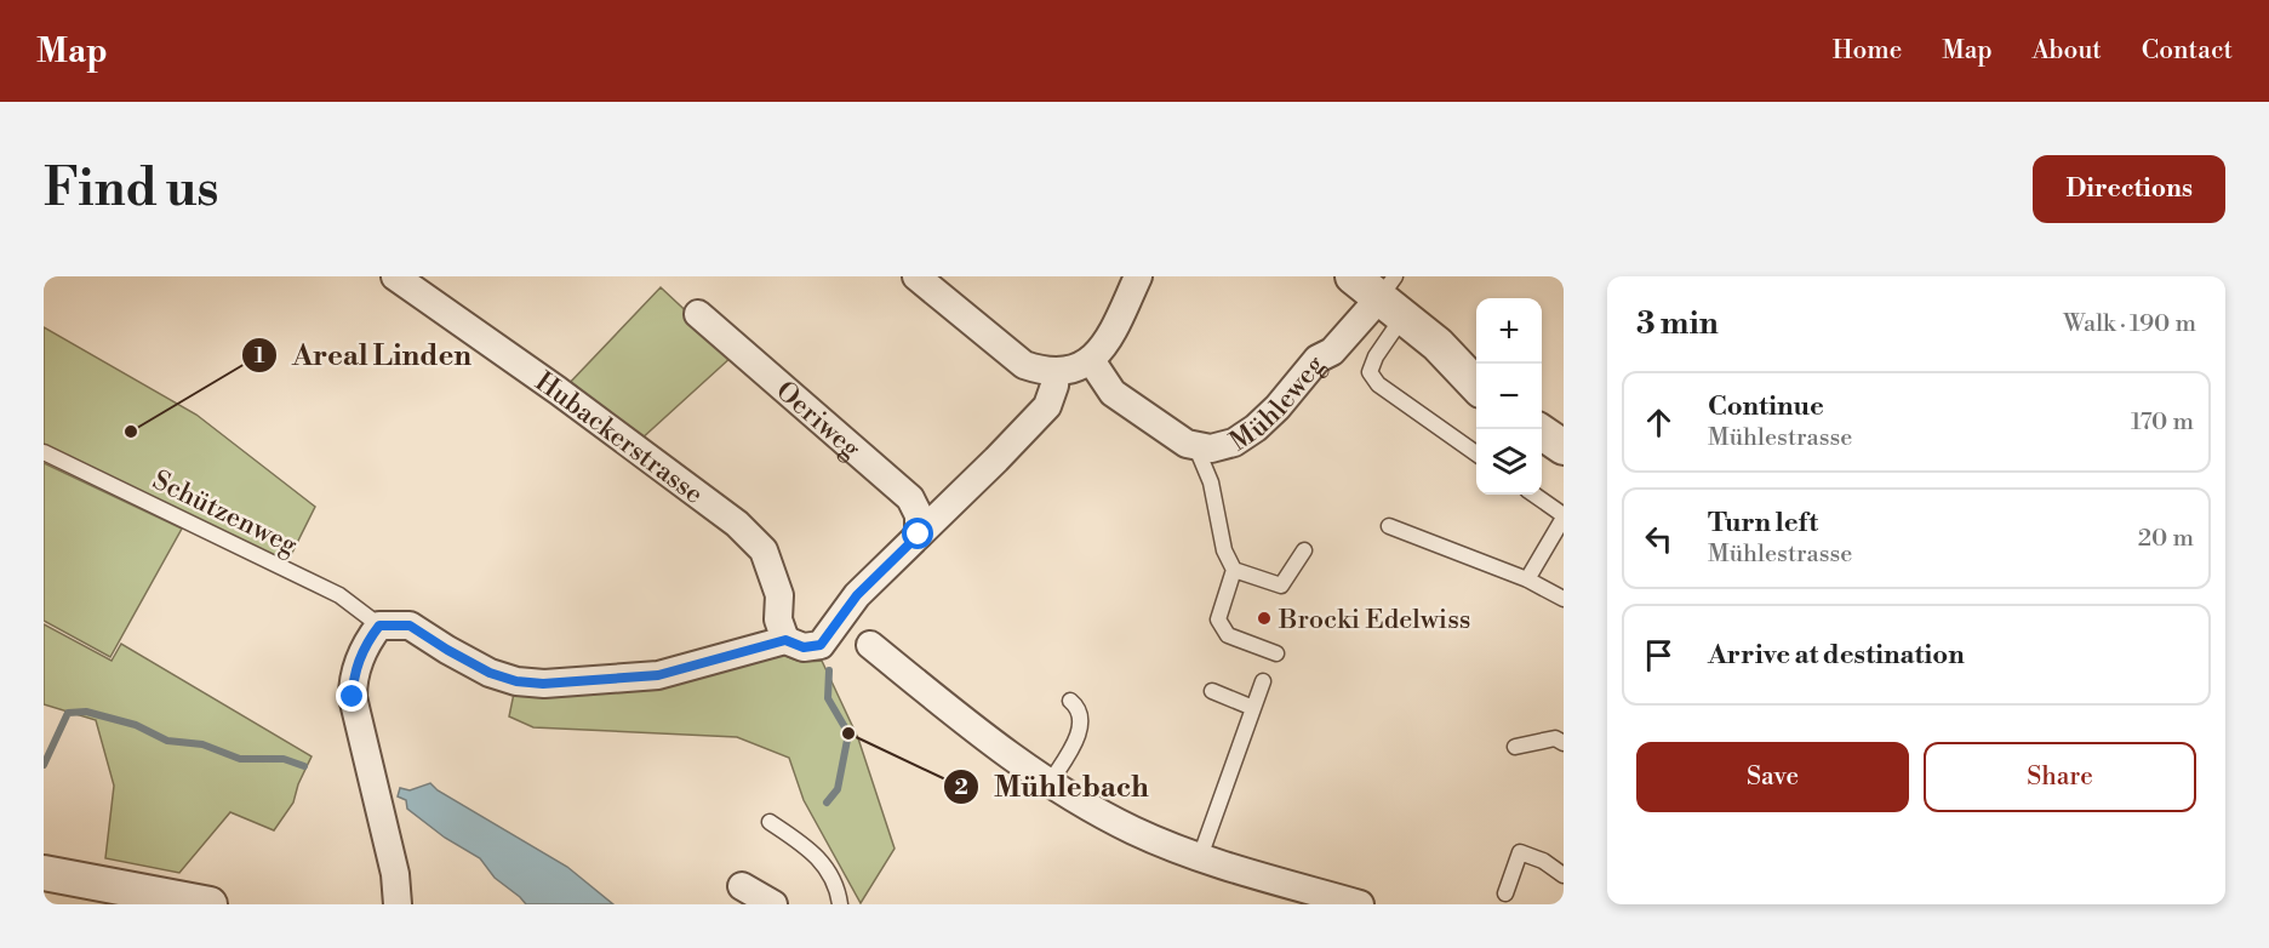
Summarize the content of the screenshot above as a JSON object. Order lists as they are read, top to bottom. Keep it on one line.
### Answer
{"streets":{"street":["Mühleweg","Oeriweg","Hubackerstrasse"],"lane":["Schützenweg"]},"places":["Areal Linden","Brocki Edelwiss","Mühlebach"],"page":{"header":"Map","nav":["Home","Map","About","Contact"],"buttons":["Directions",["Save","Share"]],"title":"Find us","heading":["3 min","Walk · 190 m"],"map_buttons":["+","−"],"list":[["Continue","Mühlestrasse","170 m"],["Turn left","Mühlestrasse","20 m"],"Arrive at destination"]}}
